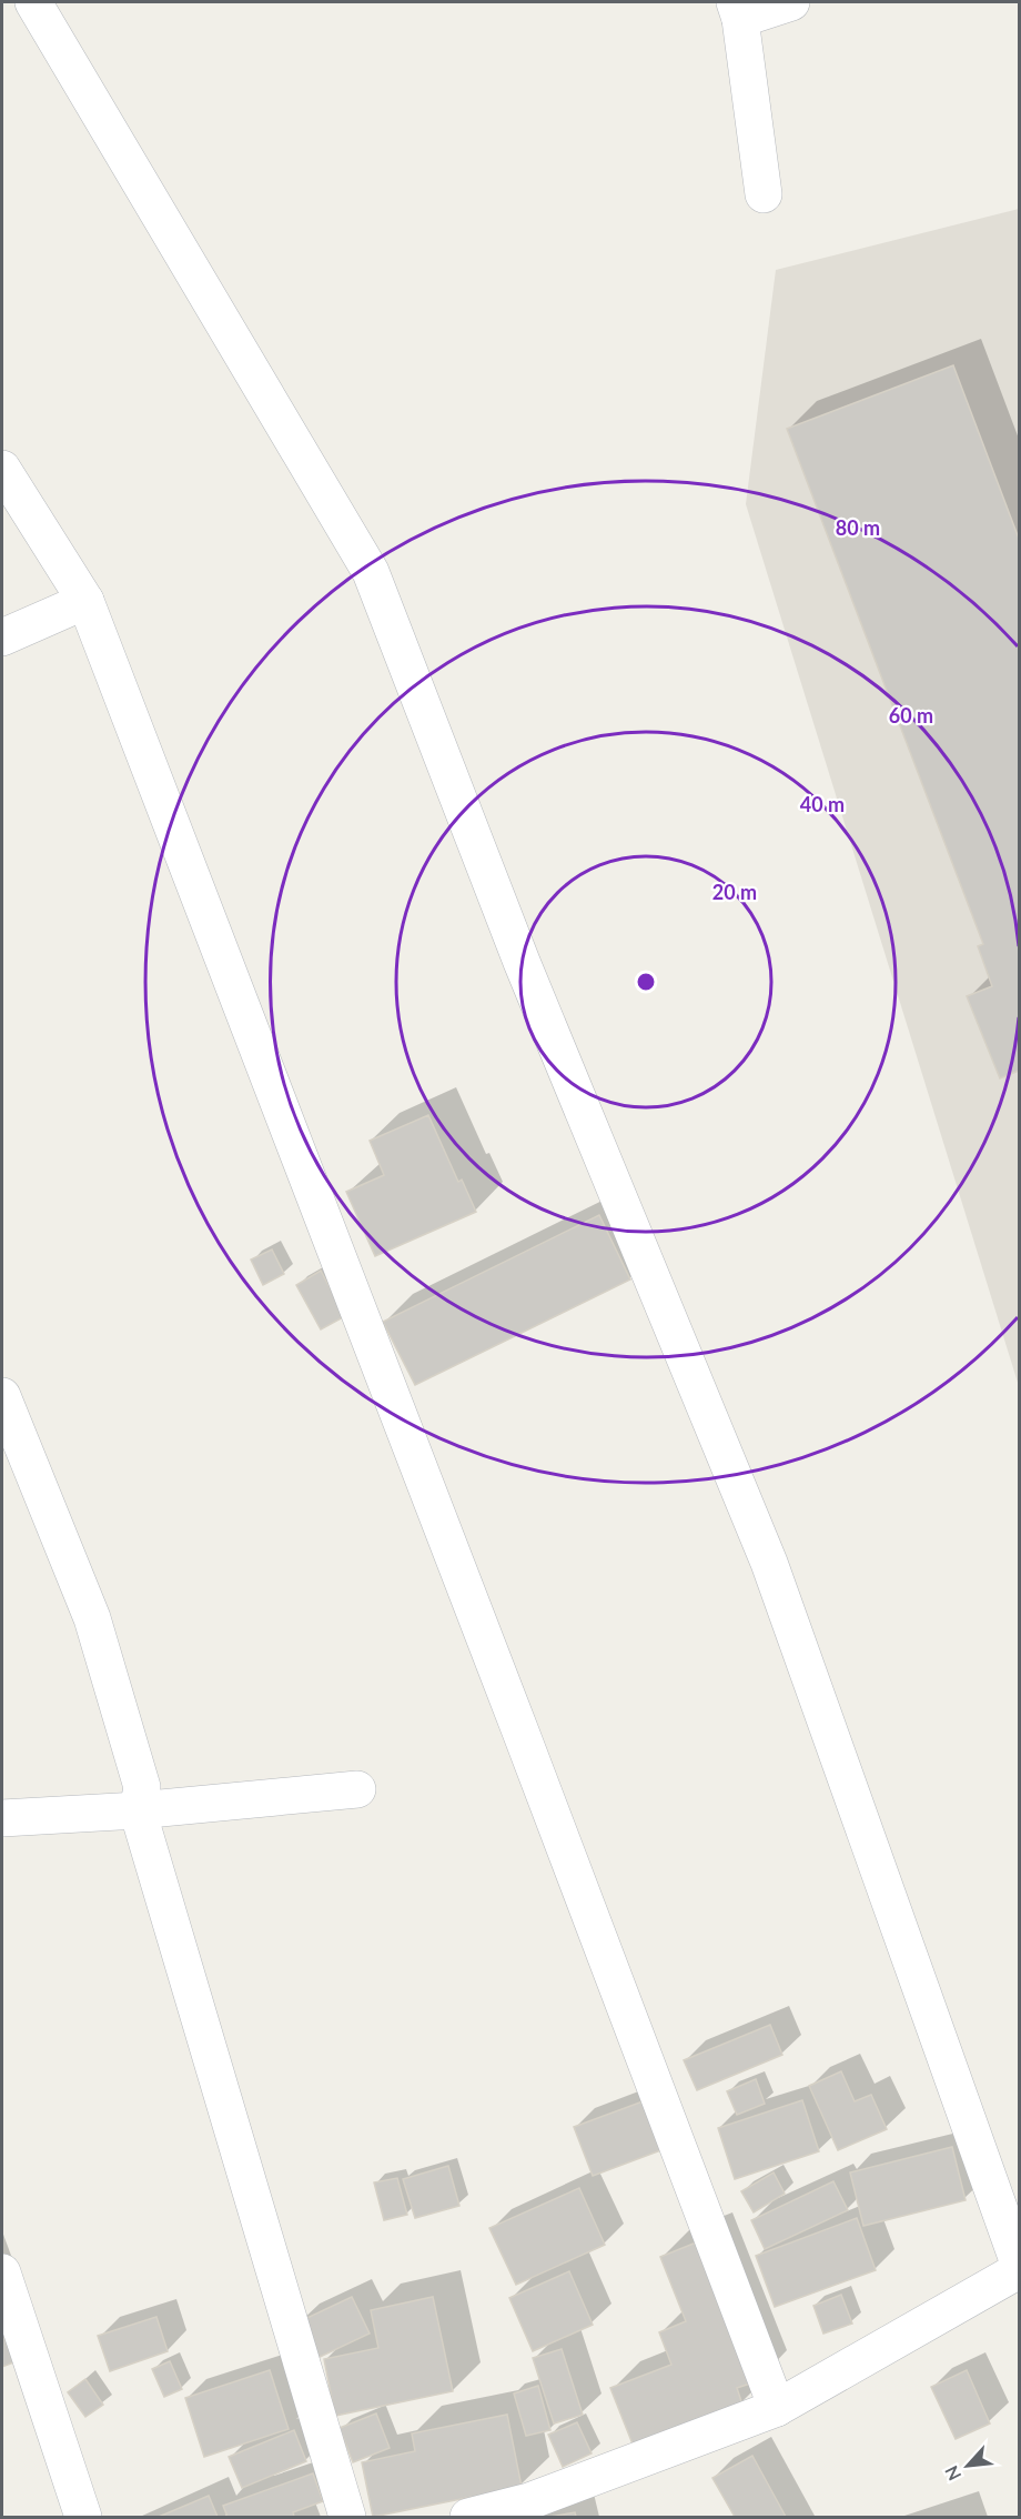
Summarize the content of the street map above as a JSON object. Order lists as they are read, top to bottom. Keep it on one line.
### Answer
{"north":"bottom left","rings":["80 m","60 m","40 m","20 m"]}
